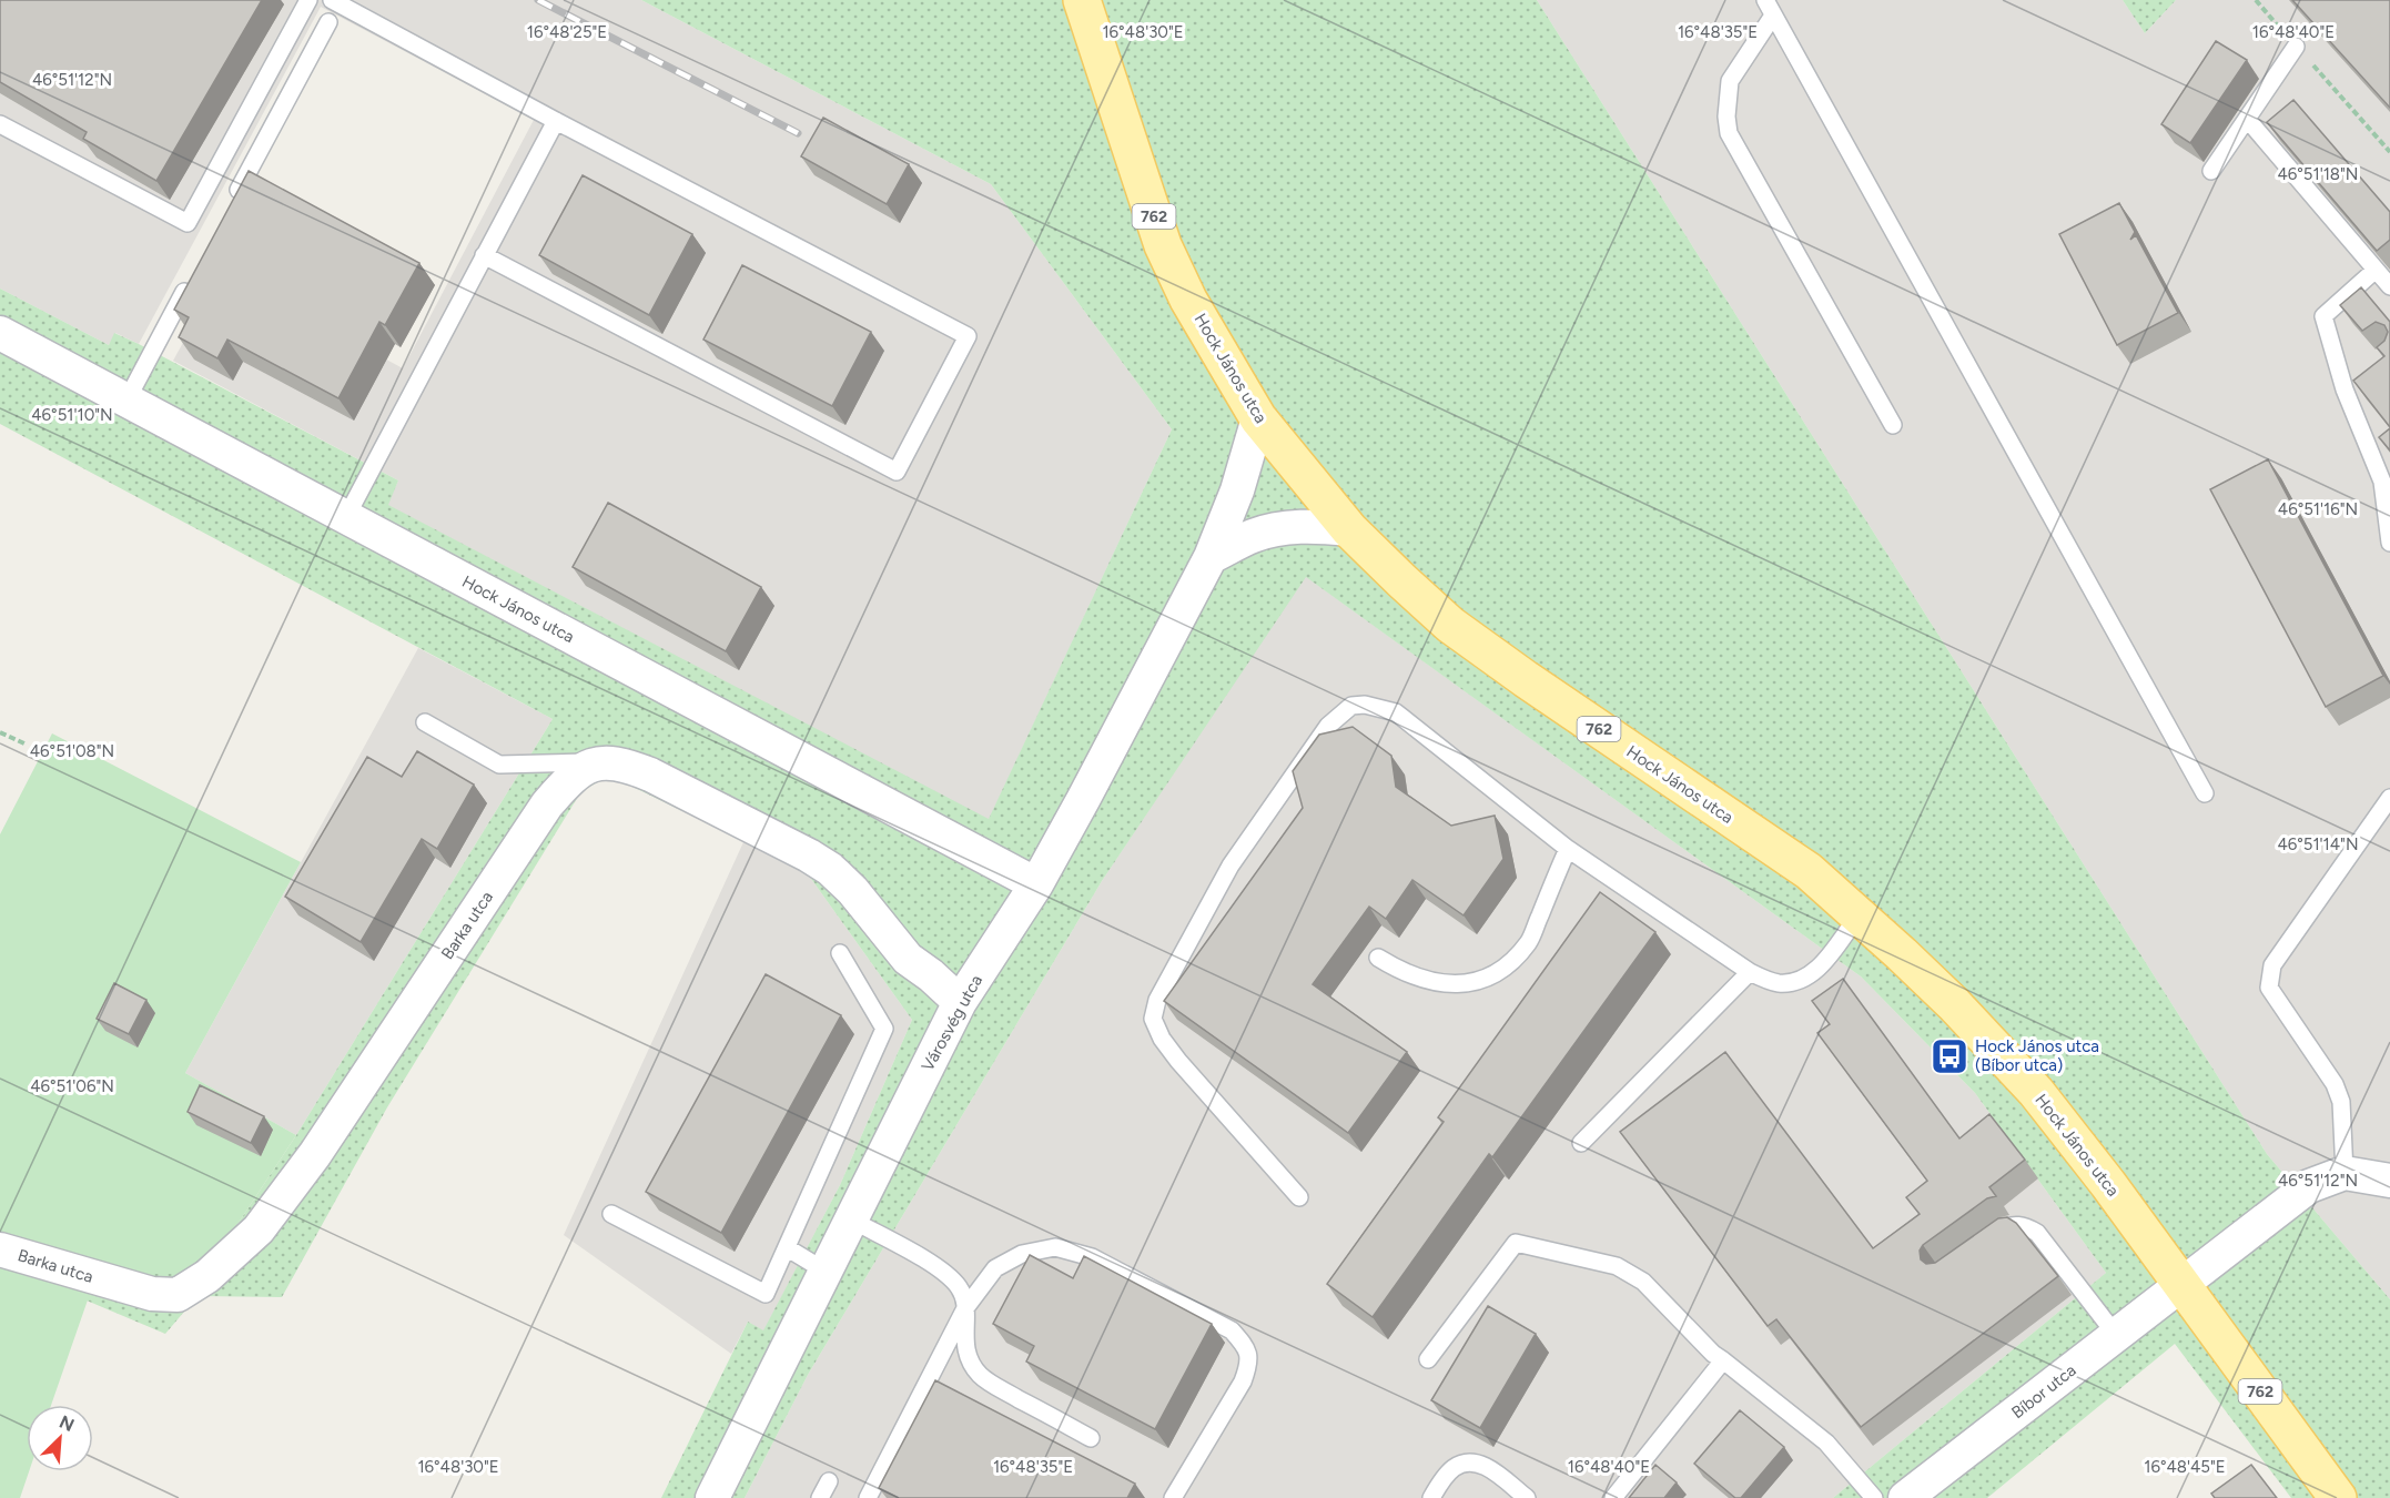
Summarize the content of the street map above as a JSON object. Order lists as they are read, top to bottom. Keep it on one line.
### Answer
{"streets":{"main road":["762","Hock János utca"],"street":["Barka utca","Városvég utca","Bíbor utca"]},"crossings":[["Hock János utca","Városvég utca"],["Hock János utca","Bíbor utca"]],"places":{"bus stop":["Hock János utca (Bíbor utca)"]},"north":"top right","coordinates":["16°48'25\"E","16°48'30\"E","16°48'35\"E","16°48'40\"E","46°51'12\"N","46°51'18\"N","46°51'10\"N","46°51'16\"N","46°51'08\"N","46°51'14\"N","46°51'06\"N","16°48'45\"E"]}
